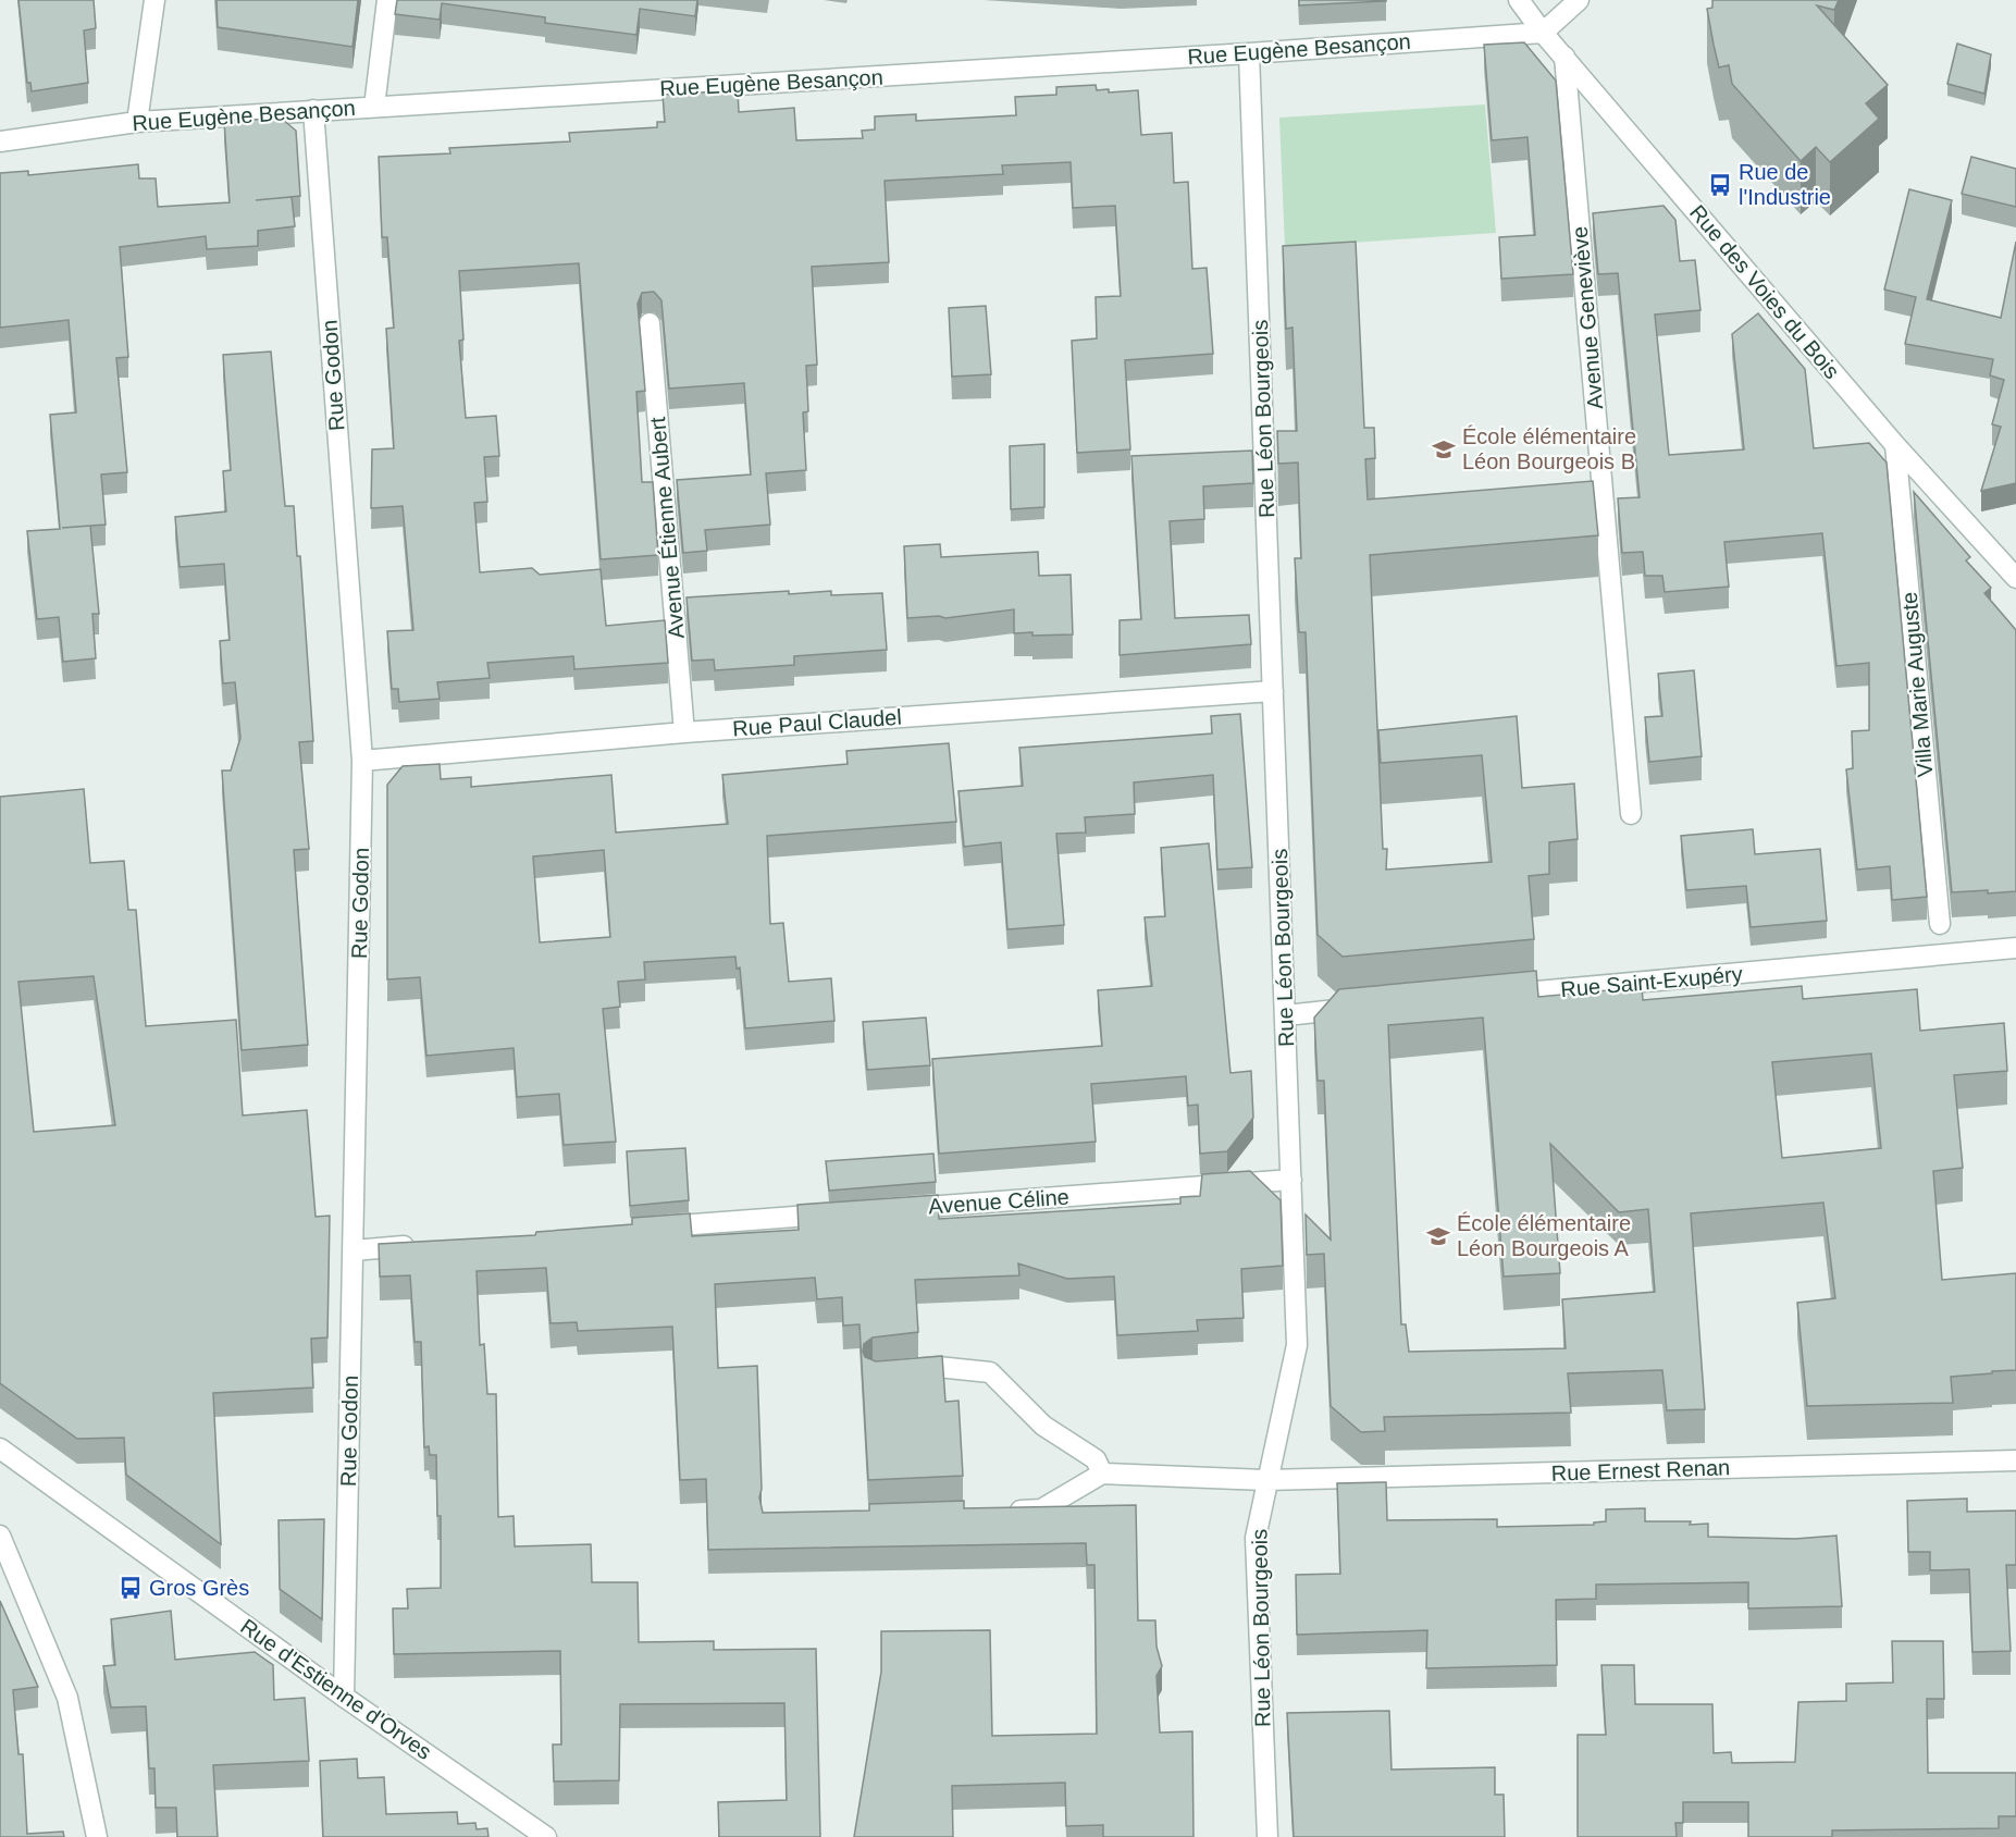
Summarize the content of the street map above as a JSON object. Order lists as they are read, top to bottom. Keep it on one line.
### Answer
{"streets":{"street":["Rue Eugène Besançon","Rue des Voies du Bois","Avenue Geneviève","Rue Godon","Rue Léon Bourgeois","Avenue Étienne Aubert","Villa Marie Auguste","Rue Paul Claudel","Rue Saint-Exupéry","Avenue Céline","Rue Ernest Renan","Rue d'Estienne d'Orves"]},"crossings":[["Rue Eugène Besançon","Rue des Voies du Bois"],["Rue Eugène Besançon","Rue Godon"],["Rue Eugène Besançon","Rue Léon Bourgeois"],["Rue des Voies du Bois","Avenue Geneviève"],["Rue des Voies du Bois","Villa Marie Auguste"],["Rue Godon","Rue Paul Claudel"],["Rue Godon","Rue d'Estienne d'Orves"],["Rue Léon Bourgeois","Rue Paul Claudel"],["Rue Léon Bourgeois","Avenue Céline"],["Rue Léon Bourgeois","Rue Ernest Renan"],["Avenue Étienne Aubert","Rue Paul Claudel"]],"places":{"bus stop":["Rue de l'Industrie","Gros Grès"],"school or university":["École élémentaire Léon Bourgeois B","École élémentaire Léon Bourgeois A"]}}
